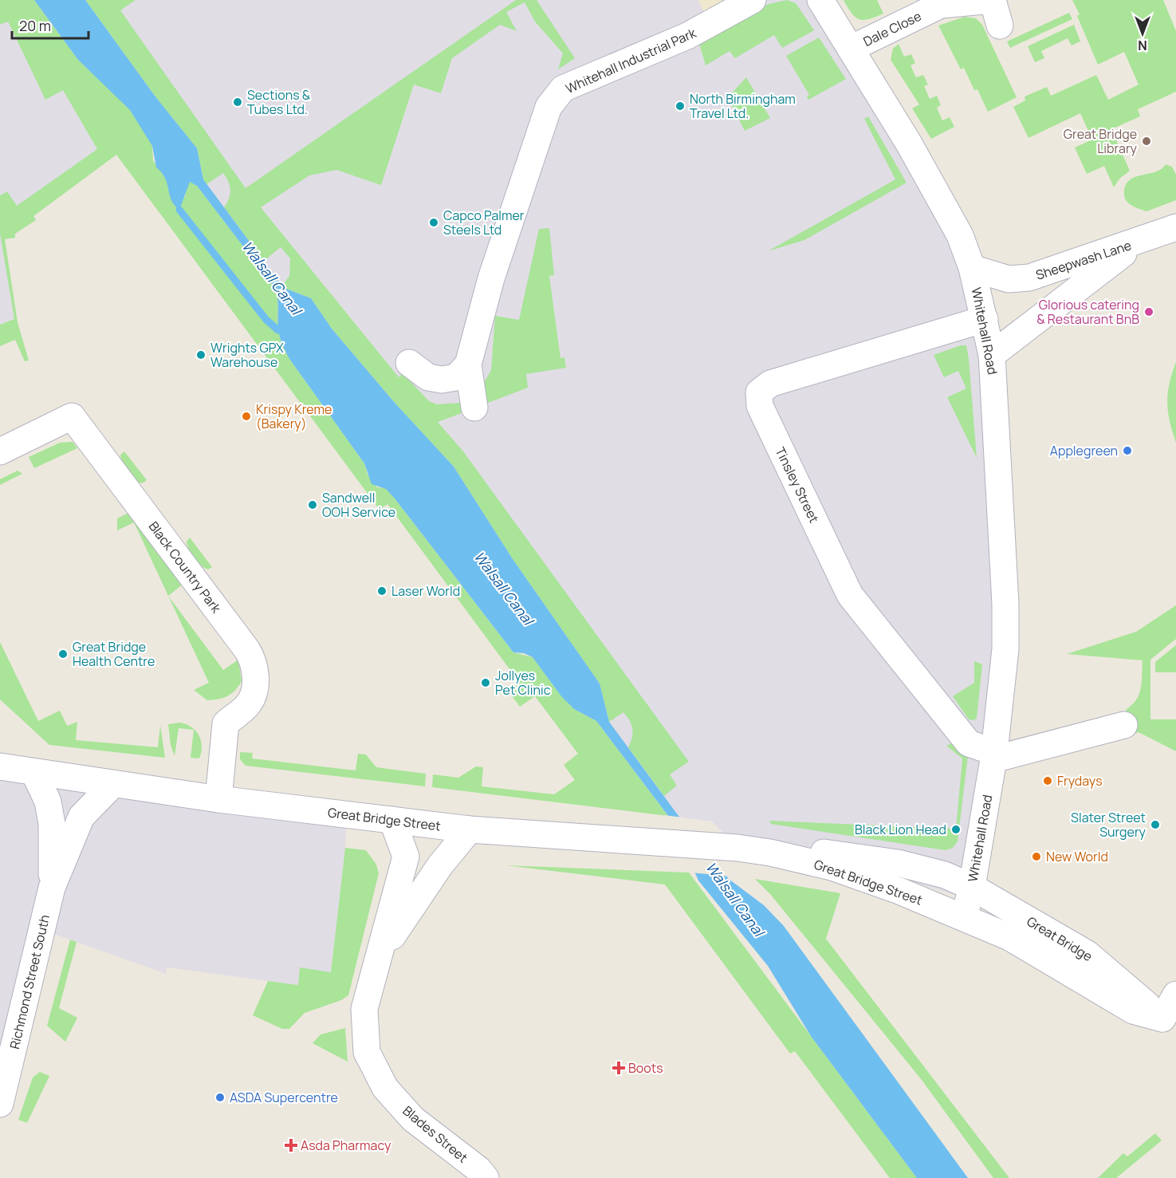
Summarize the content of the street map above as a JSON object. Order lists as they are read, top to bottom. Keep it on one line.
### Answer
{"streets":{"street":["Dale Close","Whitehall Industrial Park","Sheepwash Lane","Whitehall Road","Tinsley Street","Black Country Park","Great Bridge Street","Great Bridge","Richmond Street South","Blades Street"]},"crossings":[["Dale Close","Whitehall Road"],["Sheepwash Lane","Whitehall Road"],["Whitehall Road","Tinsley Street"],["Whitehall Road","Great Bridge Street"],["Whitehall Road","Great Bridge"],["Black Country Park","Great Bridge Street"],["Great Bridge Street","Great Bridge"],["Great Bridge Street","Richmond Street South"],["Great Bridge Street","Blades Street"]],"water":["Walsall Canal"],"places":{"other":["Sections & Tubes Ltd.","North Birmingham Travel Ltd.","Great Bridge Library","Capco Palmer Steels Ltd","Glorious catering & Restaurant BnB","Wrights GPX Warehouse","Krispy Kreme (Bakery)","Applegreen","Sandwell OOH Service","Laser World","Great Bridge Health Centre","Jollyes Pet Clinic","Frydays","Slater Street Surgery","Black Lion Head","New World","ASDA Supercentre"],"health":["Boots","Asda Pharmacy"]},"scale_bar":"20 m","north":"bottom"}
